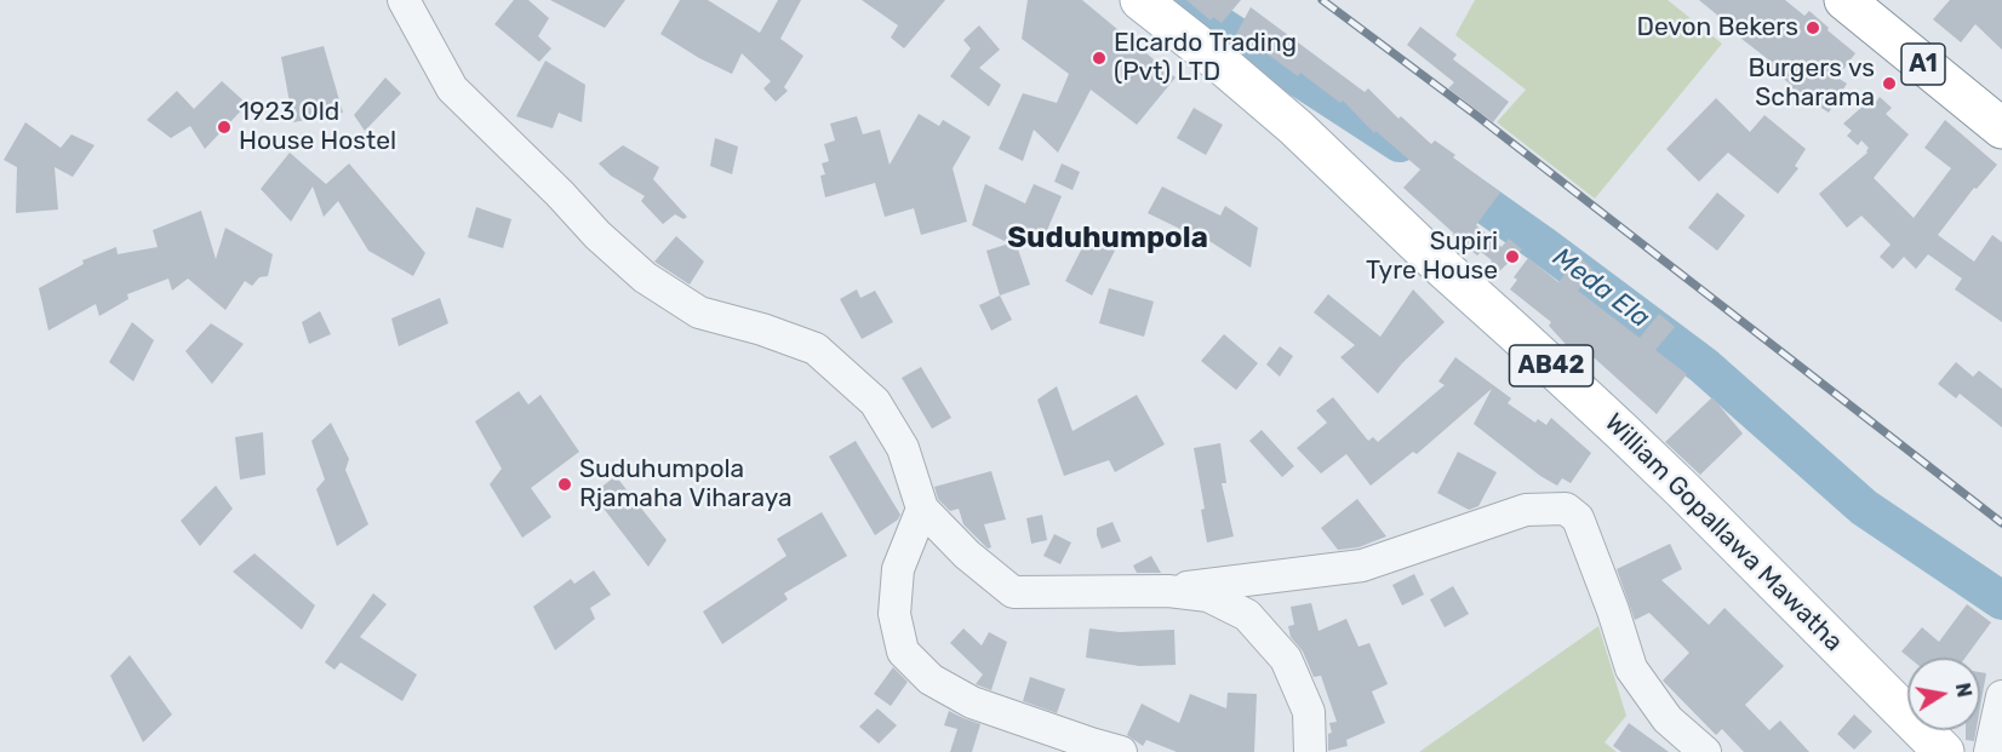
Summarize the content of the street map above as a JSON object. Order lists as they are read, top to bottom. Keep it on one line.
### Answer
{"streets":{"main road":["A1","AB42","William Gopallawa Mawatha"]},"districts":["Suduhumpola"],"water":["Meda Ela"],"places":["Devon Bekers","Elcardo Trading (Pvt) LTD","Burgers vs Scharama","1923 Old House Hostel","Supiri Tyre House","Suduhumpola Rjamaha Viharaya"],"north":"right"}
